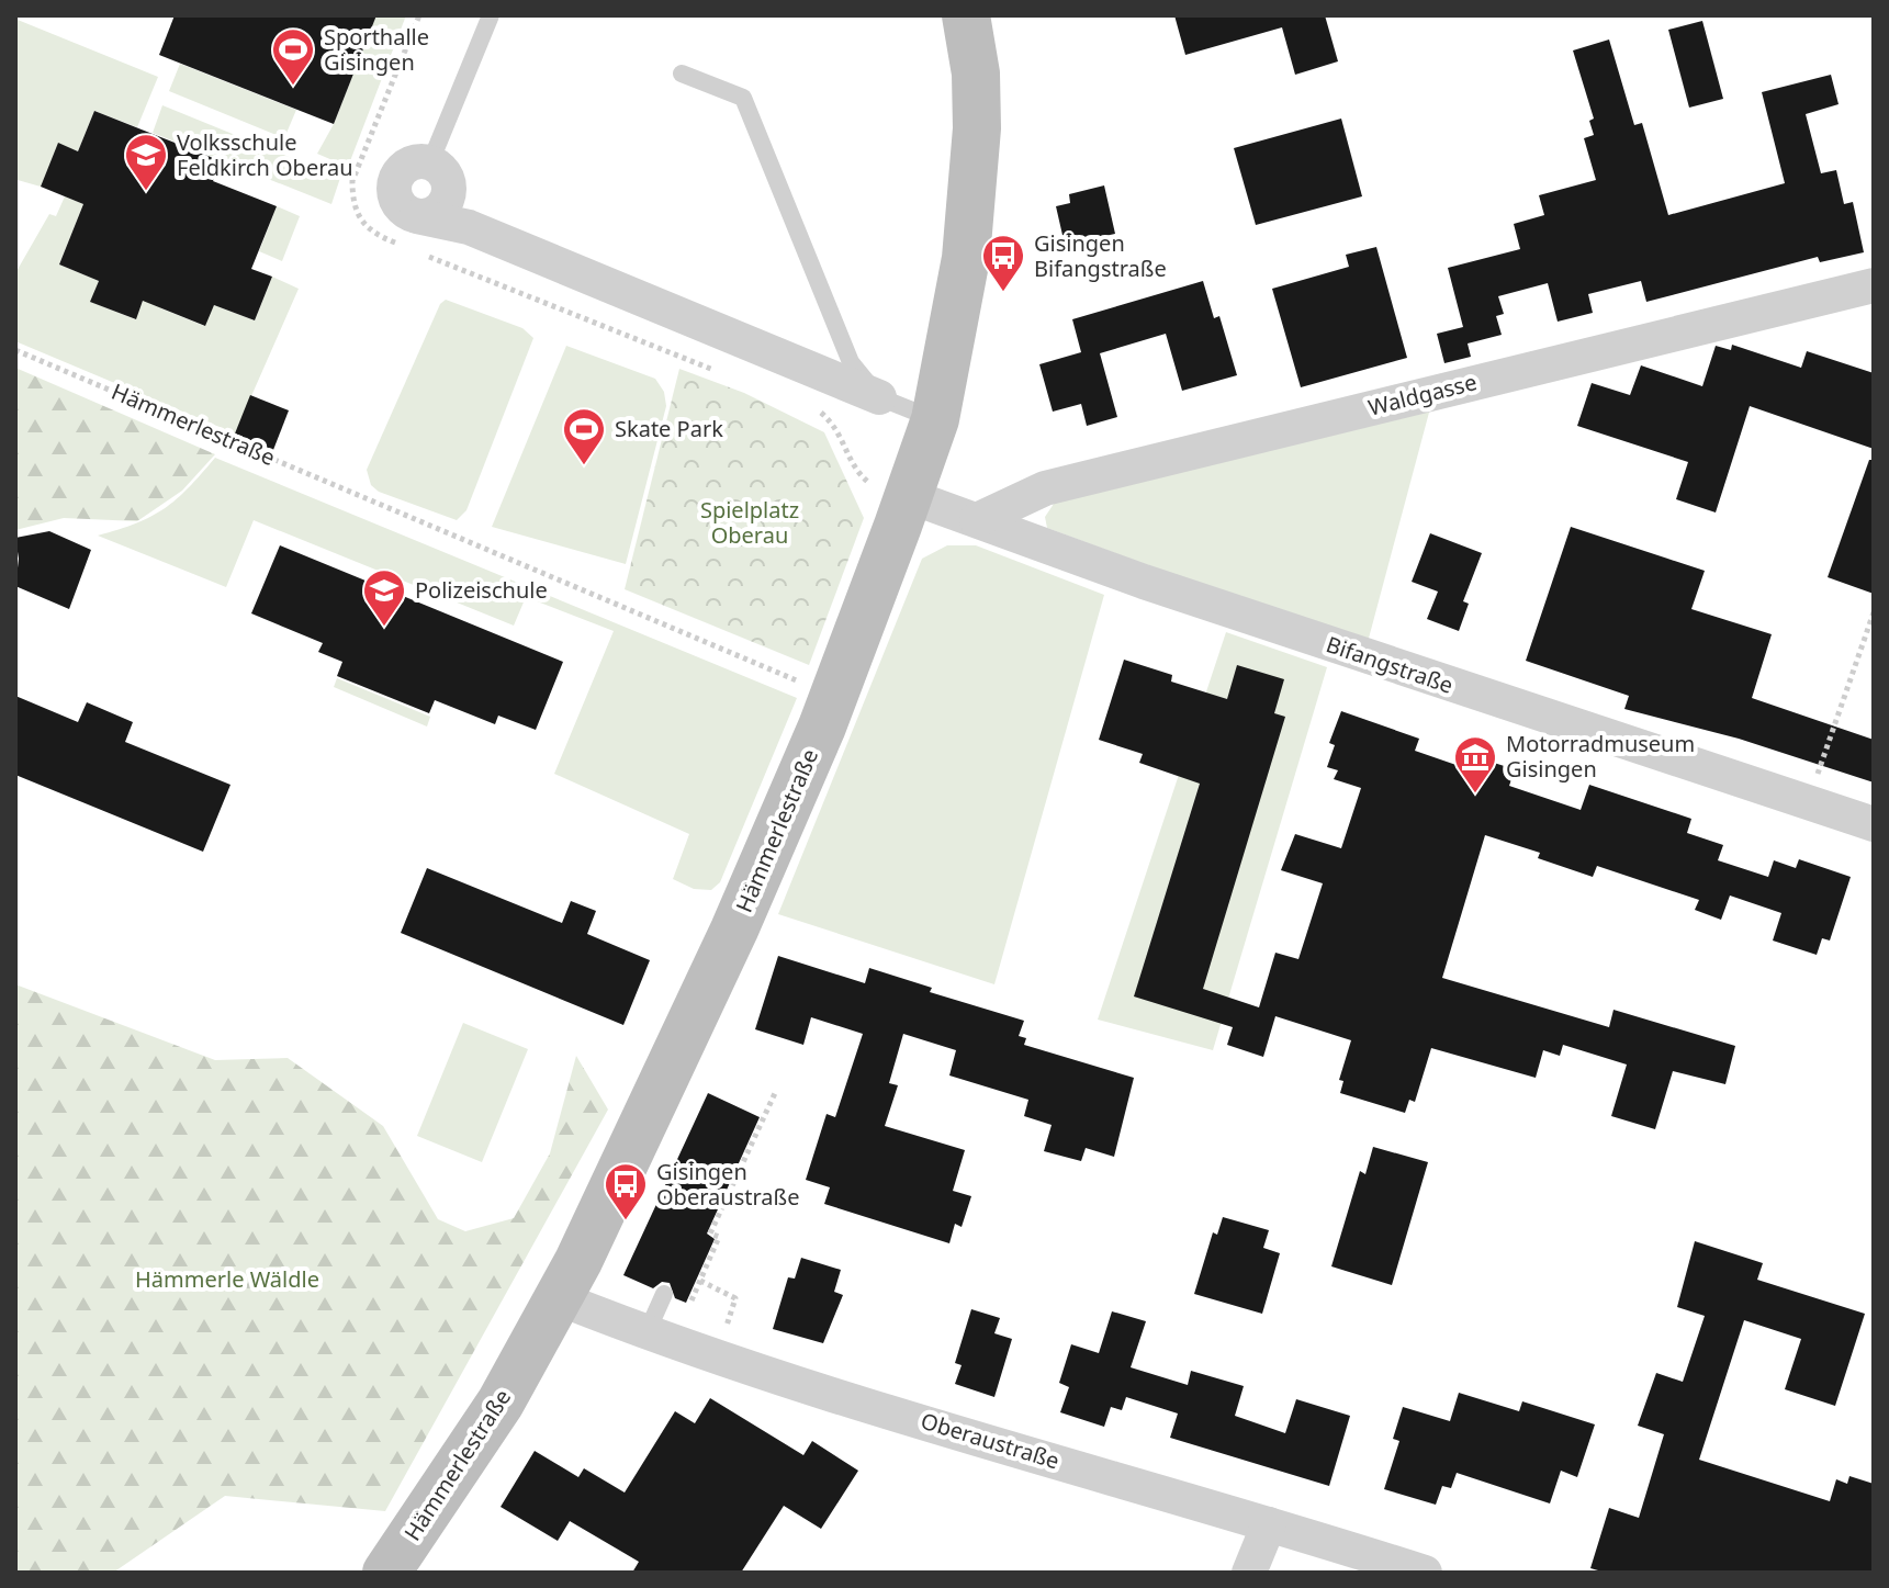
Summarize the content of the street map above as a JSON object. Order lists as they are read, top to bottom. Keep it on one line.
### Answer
{"streets":{"street":["Waldgasse","Hämmerlestraße","Bifangstraße","Oberaustraße"]},"crossings":[["Waldgasse","Bifangstraße"],["Hämmerlestraße","Bifangstraße"],["Hämmerlestraße","Oberaustraße"]],"parks":["Spielplatz Oberau","Hämmerle Wäldle"],"places":{"sports":["Sporthalle Gisingen","Skate Park"],"school or university":["Volksschule Feldkirch Oberau","Polizeischule"],"bus stop":["Gisingen Bifangstraße","Gisingen Oberaustraße"],"museum":["Motorradmuseum Gisingen"]}}
